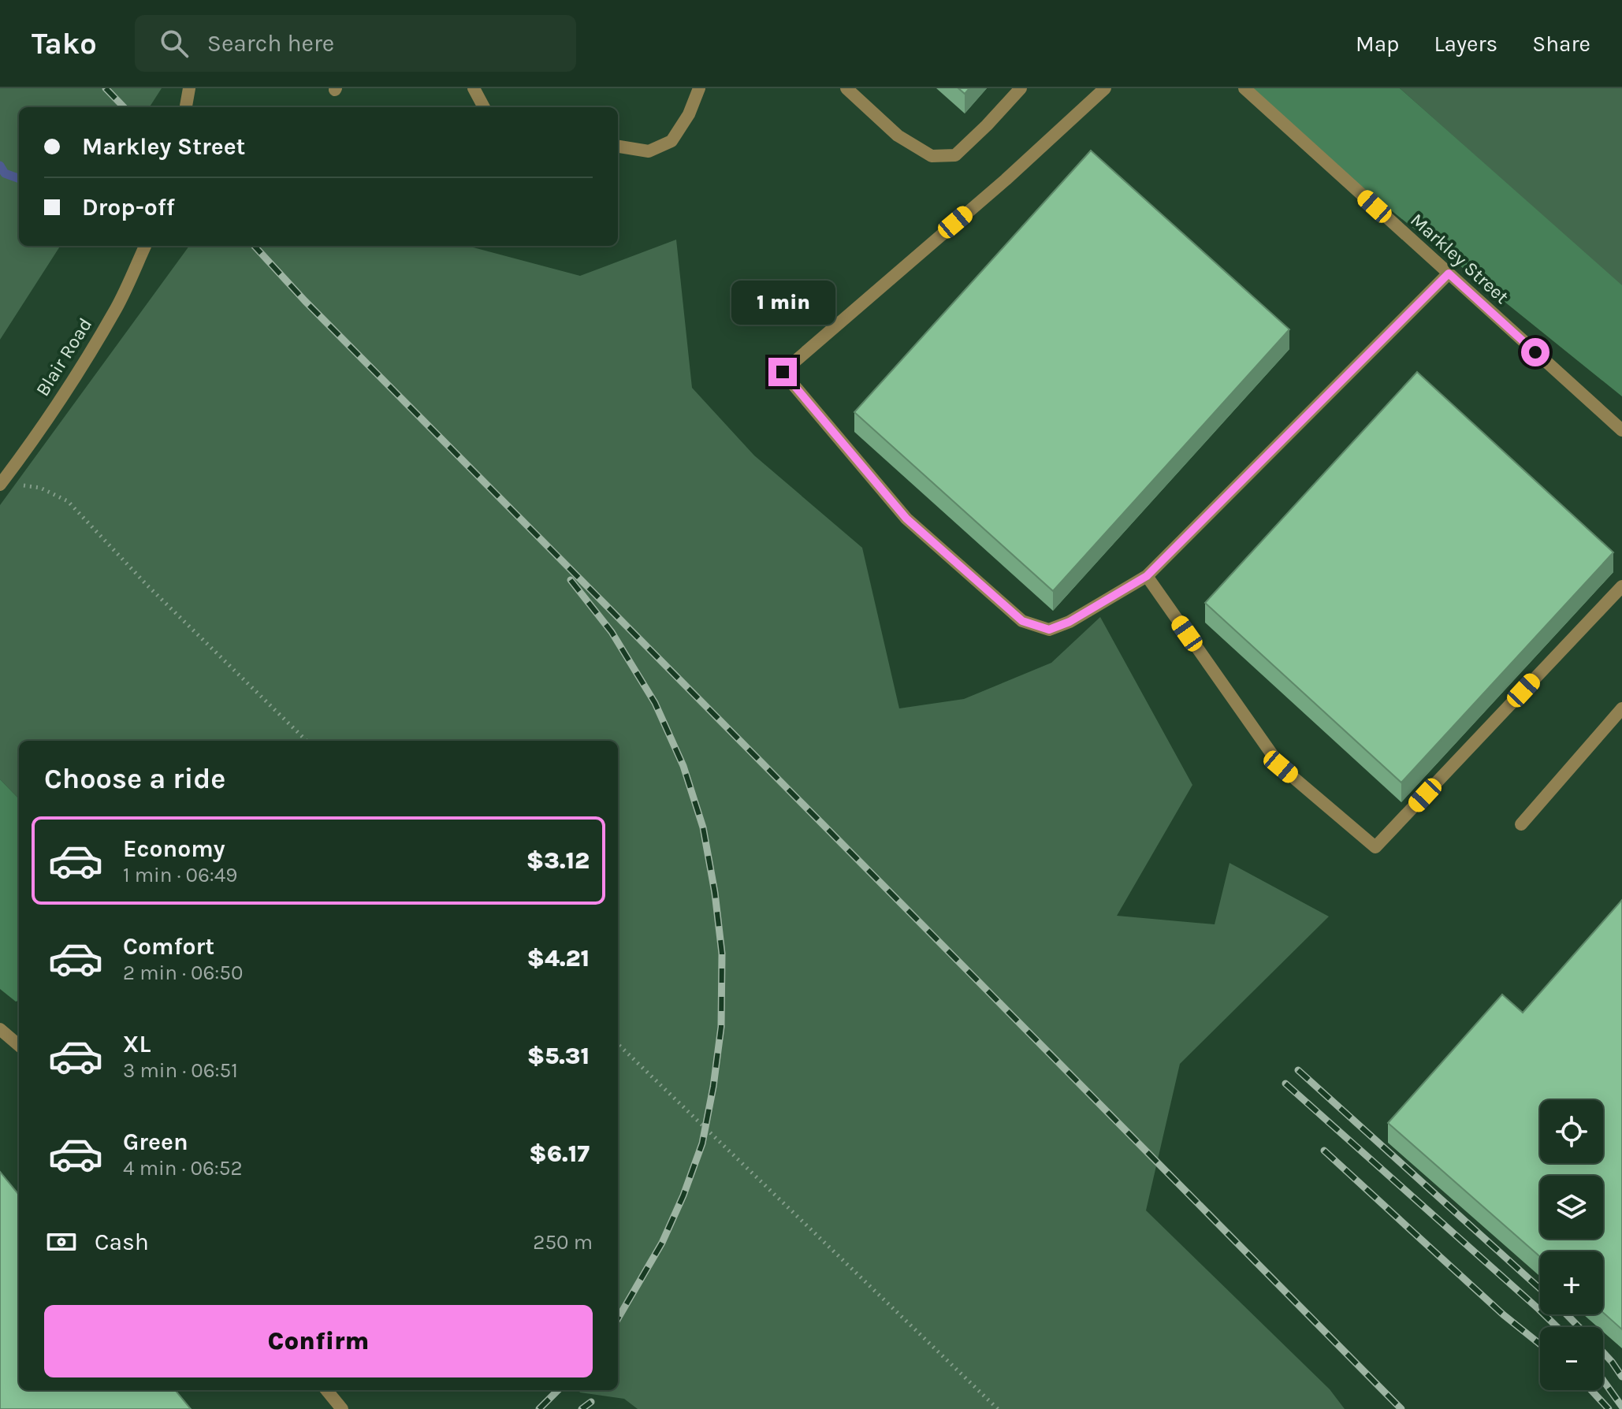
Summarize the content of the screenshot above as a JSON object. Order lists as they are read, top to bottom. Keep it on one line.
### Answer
{"streets":{"street":["Markley Street","Blair Road"]},"page":{"header":"Tako","search":"Search here","nav":["Map","Layers","Share"],"banner":["Markley Street","Drop-off"],"bubble":"1 min","heading":"Choose a ride","list":[{"name":"Economy","note":"1 min · 06:49","value":"$3.12"},{"name":"Comfort","note":"2 min · 06:50","value":"$4.21"},{"name":"XL","note":"3 min · 06:51","value":"$5.31"},{"name":"Green","note":"4 min · 06:52","value":"$6.17"}],"map_buttons":["+","−"],"pay":["Cash","250 m"],"buttons":"Confirm"}}
